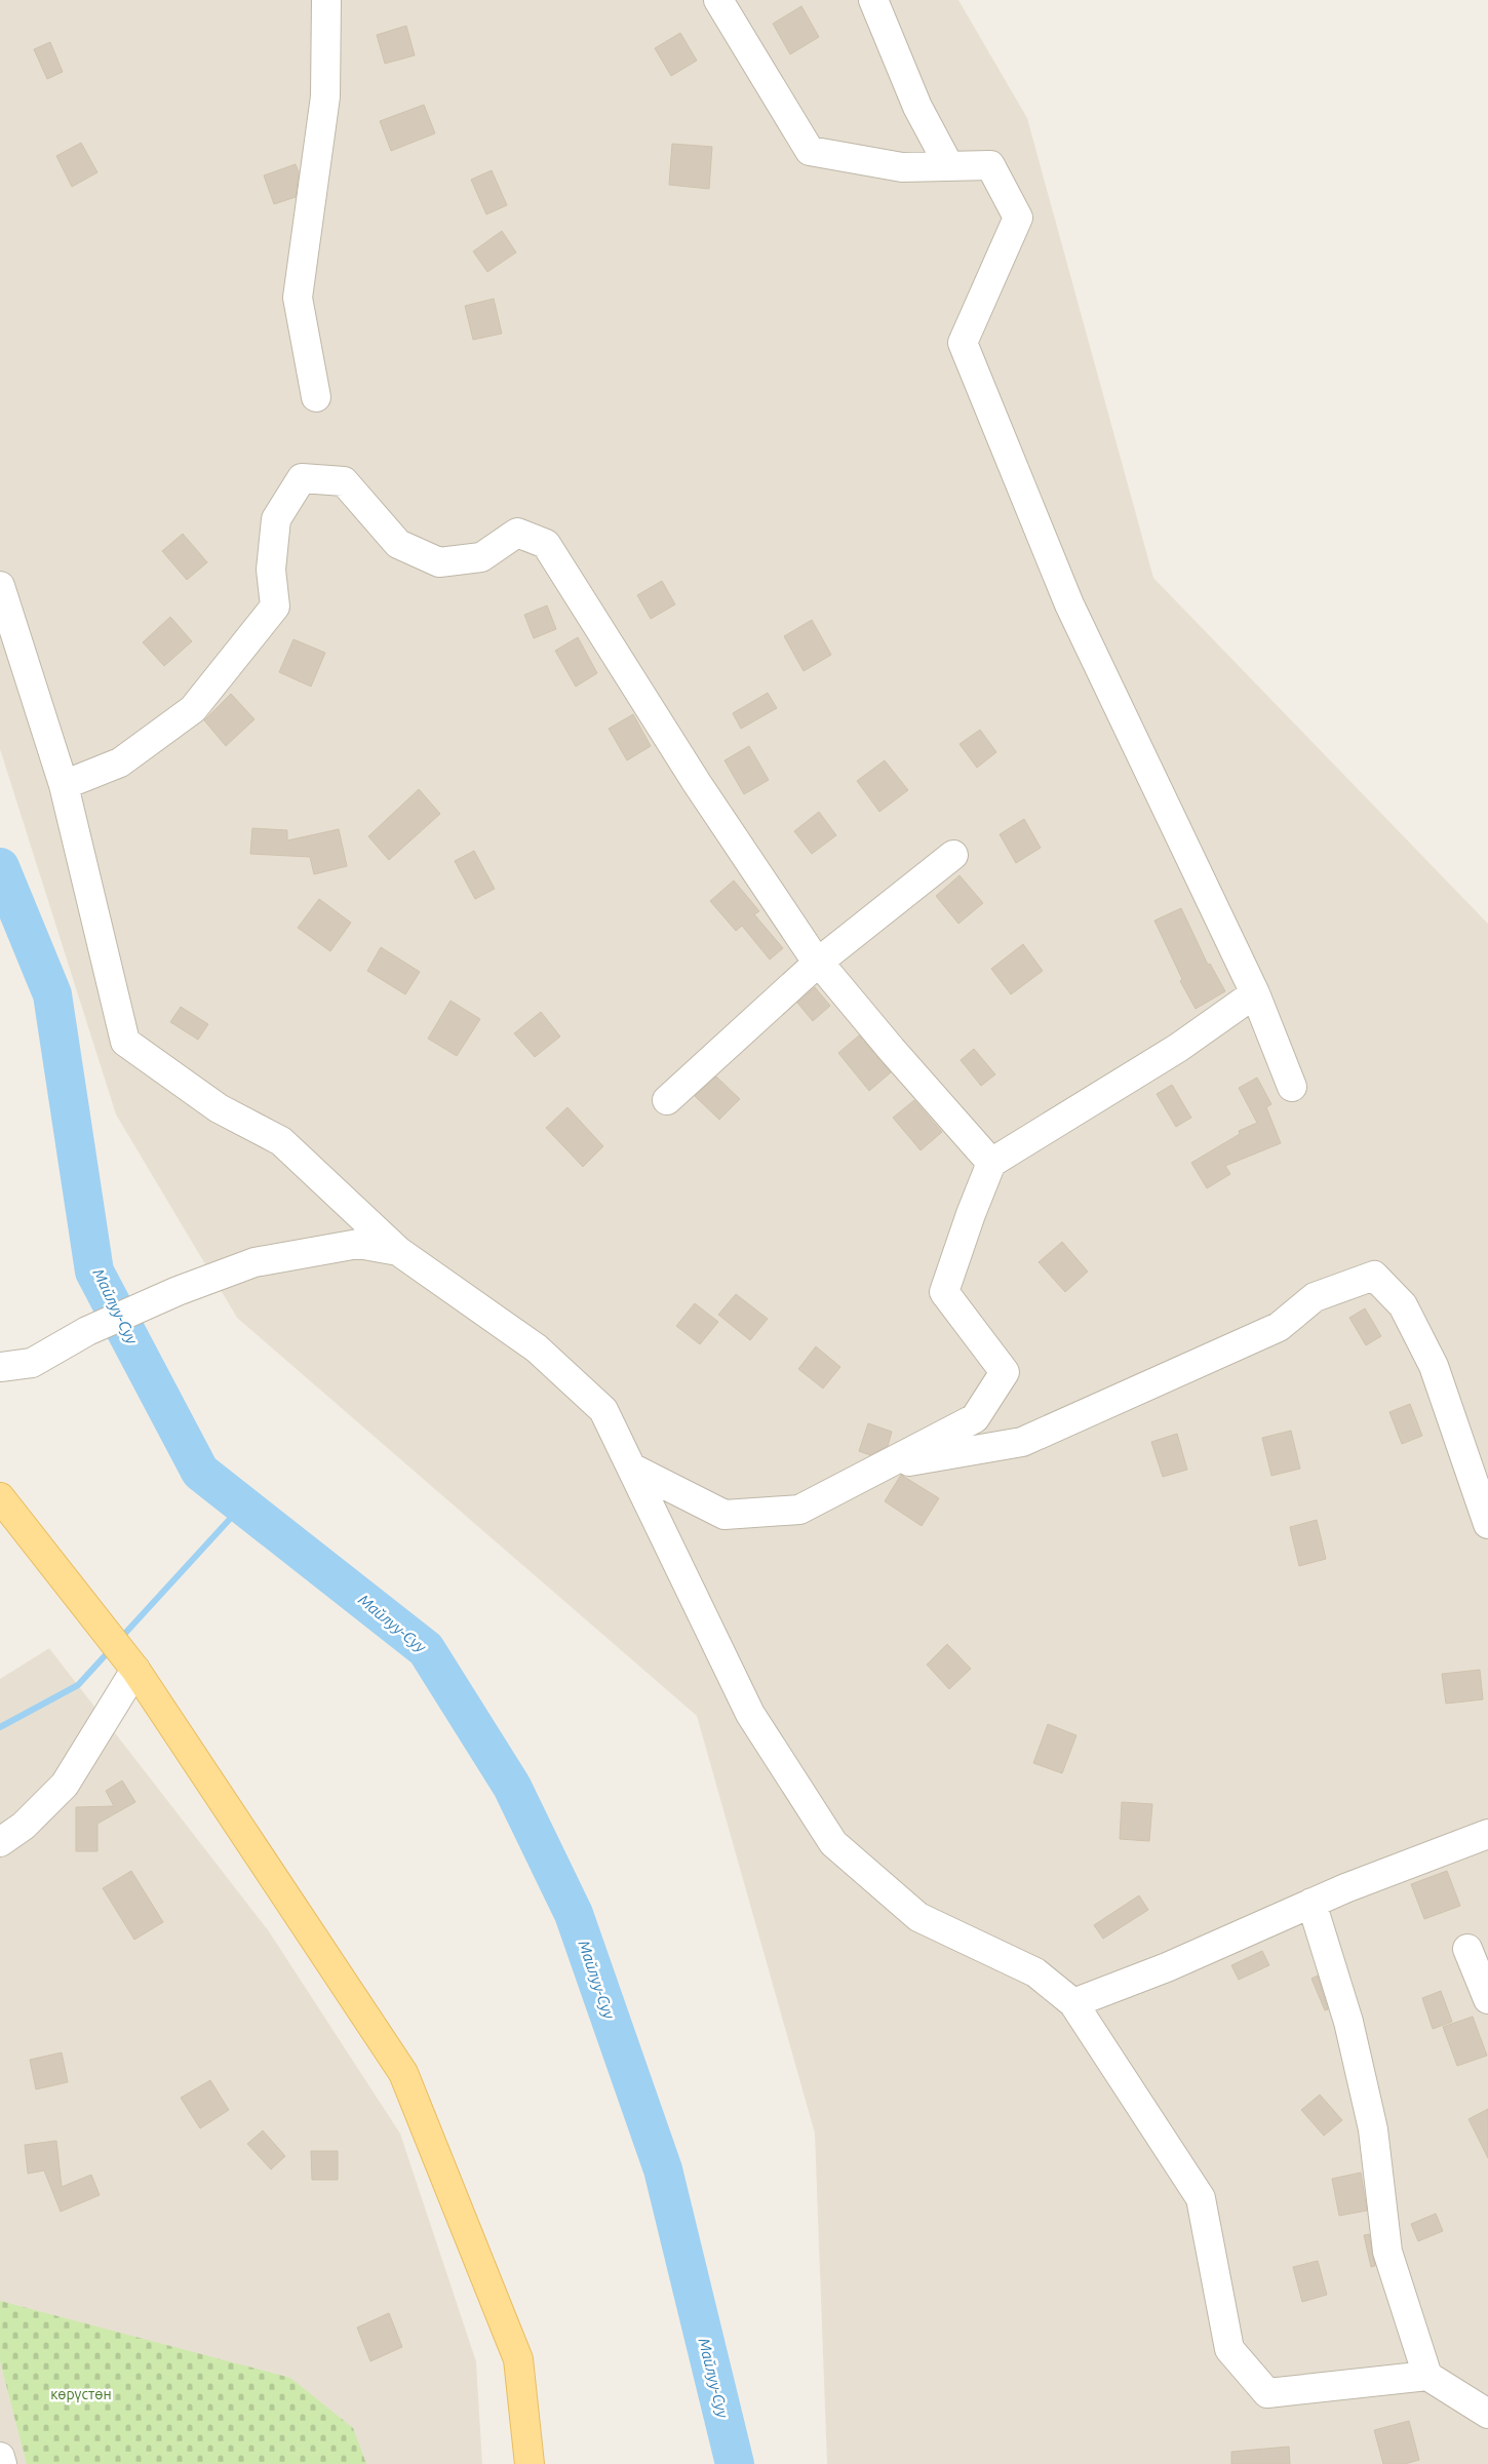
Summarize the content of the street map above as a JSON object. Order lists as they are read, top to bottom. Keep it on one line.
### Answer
{"water":["Майлуу-Суу"],"parks":["көрүстөн"]}
